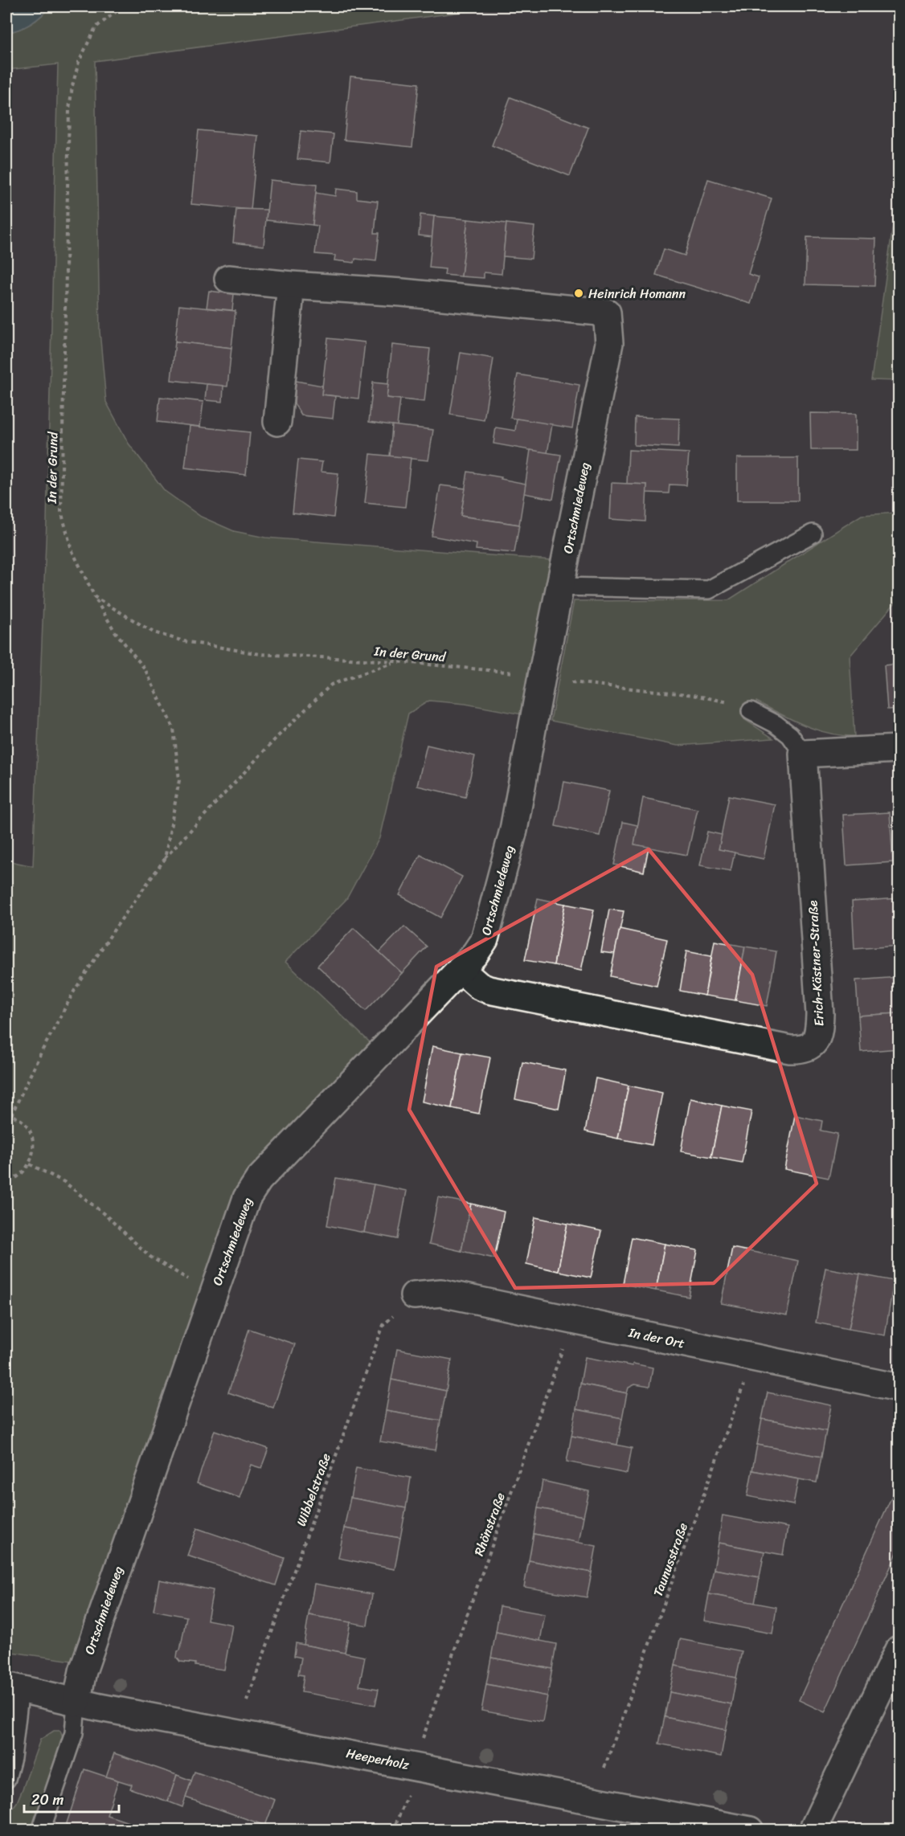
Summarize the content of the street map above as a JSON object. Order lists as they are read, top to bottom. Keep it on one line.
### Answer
{"streets":{"street":["Ortschmiedeweg","Erich-Kästner-Straße","In der Ort","Heeperholz"],"path":["In der Grund","Wibbelstraße","Rhönstraße","Taunusstraße"]},"crossings":[["In der Grund","Ortschmiedeweg"],["Ortschmiedeweg","Erich-Kästner-Straße"],["Ortschmiedeweg","Heeperholz"],["In der Ort","Wibbelstraße"],["In der Ort","Rhönstraße"],["In der Ort","Taunusstraße"]],"places":["Heinrich Homann"],"scale_bar":"20 m"}
